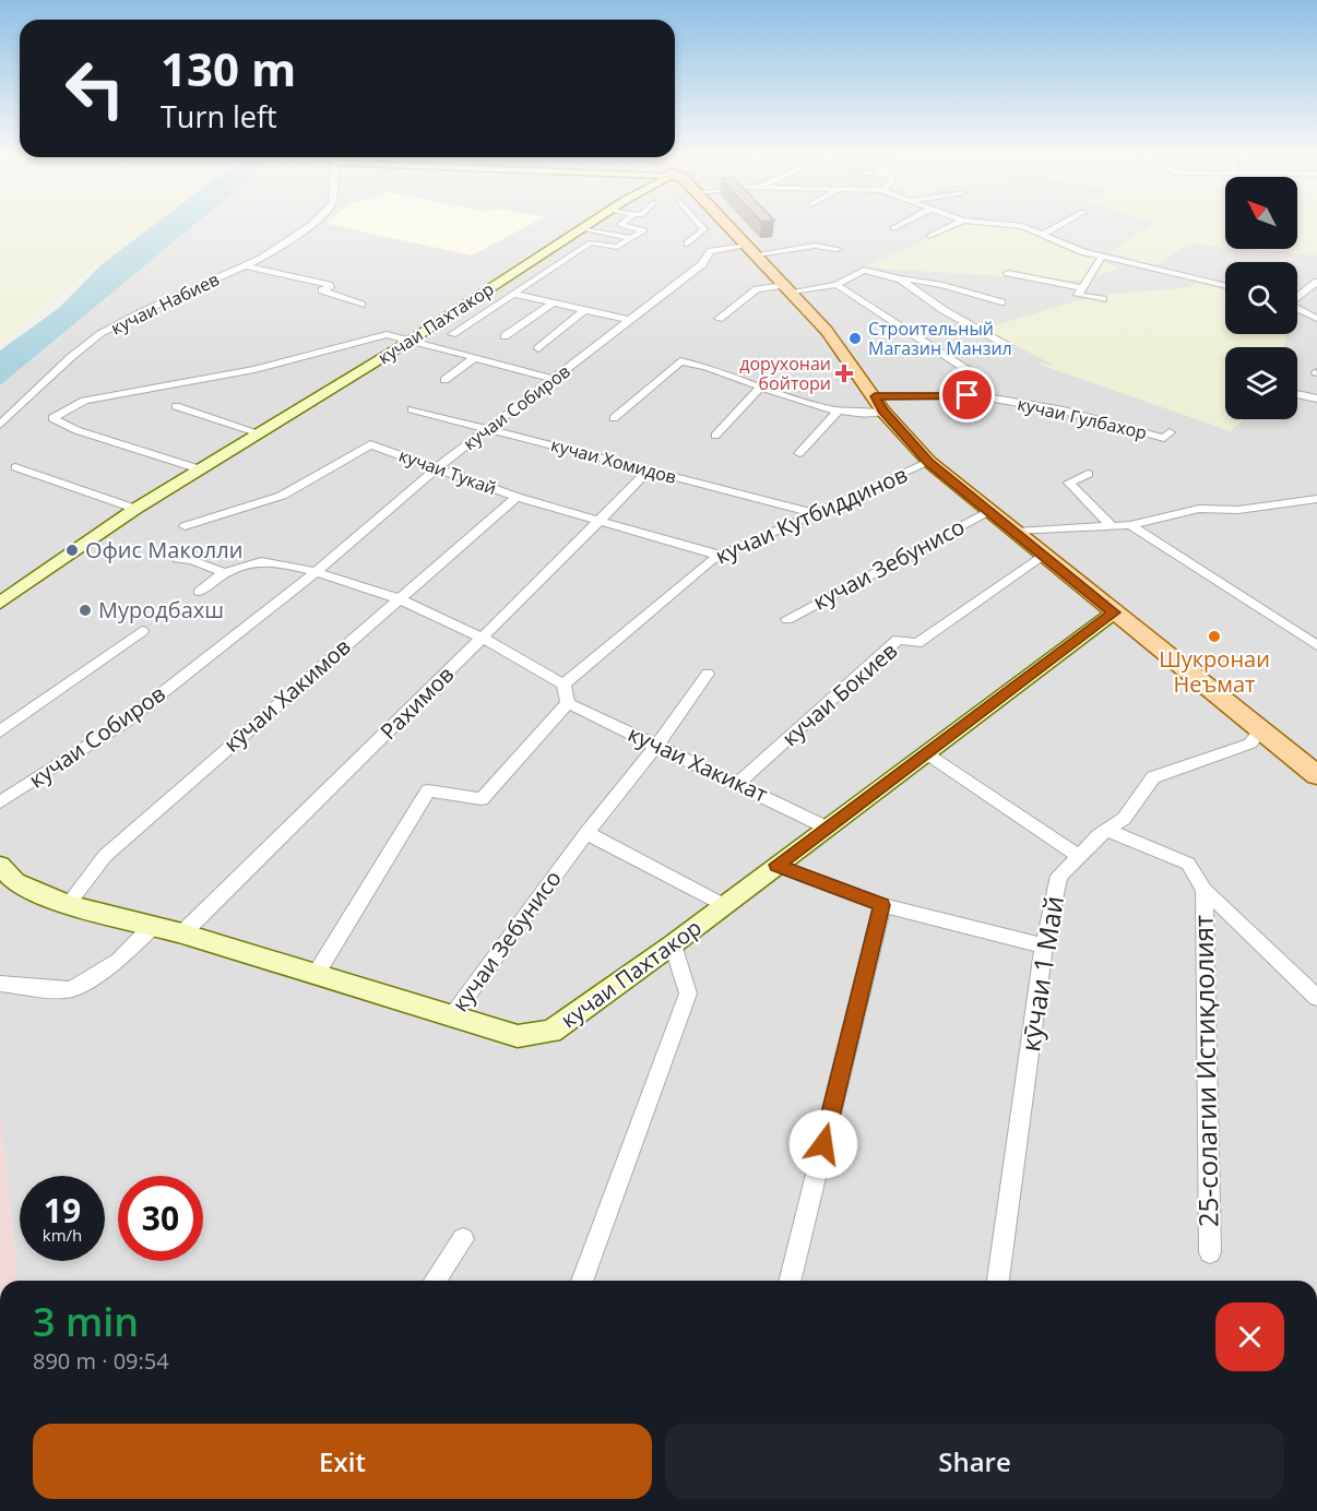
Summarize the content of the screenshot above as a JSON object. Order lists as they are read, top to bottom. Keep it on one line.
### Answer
{"streets":{"main road":["кучаи Пахтакор"],"street":["кучаи Набиев","кучаи Собиров","кучаи Гулбахор","кучаи Хомидов","кучаи Тукай","кучаи Кутбиддинов","кучаи Зебунисо","кучаи Бокиев","кӯчаи Хакимов","Рахимов","кучаи Хакикат","кӯчаи 1 Май","25-солагии Истиқлолият"]},"crossings":[["кучаи Пахтакор","кучаи Зебунисо"],["кучаи Пахтакор","кӯчаи Хакимов"],["кучаи Пахтакор","Рахимов"],["кучаи Пахтакор","кучаи Хакикат"],["кучаи Собиров","кучаи Хомидов"],["кучаи Собиров","кучаи Тукай"],["кучаи Хомидов","кучаи Кутбиддинов"],["кучаи Хомидов","Рахимов"],["кучаи Тукай","кучаи Кутбиддинов"],["кучаи Тукай","кӯчаи Хакимов"],["кучаи Тукай","Рахимов"],["кучаи Зебунисо","кучаи Хакикат"],["кучаи Бокиев","кучаи Хакикат"],["кӯчаи 1 Май","25-солагии Истиқлолият"]],"places":{"other":["Строительный Магазин Манзил","Офис Маколли","Муродбахш","Шукронаи Неъмат"],"health":["дорухонаи бойтори"]},"north":"top left","page":{"turn":["130 m","Turn left"],"speed":"19 km/h","limit":"30","heading":["3 min","890 m · 09:54"],"buttons":["Exit","Share"]}}
